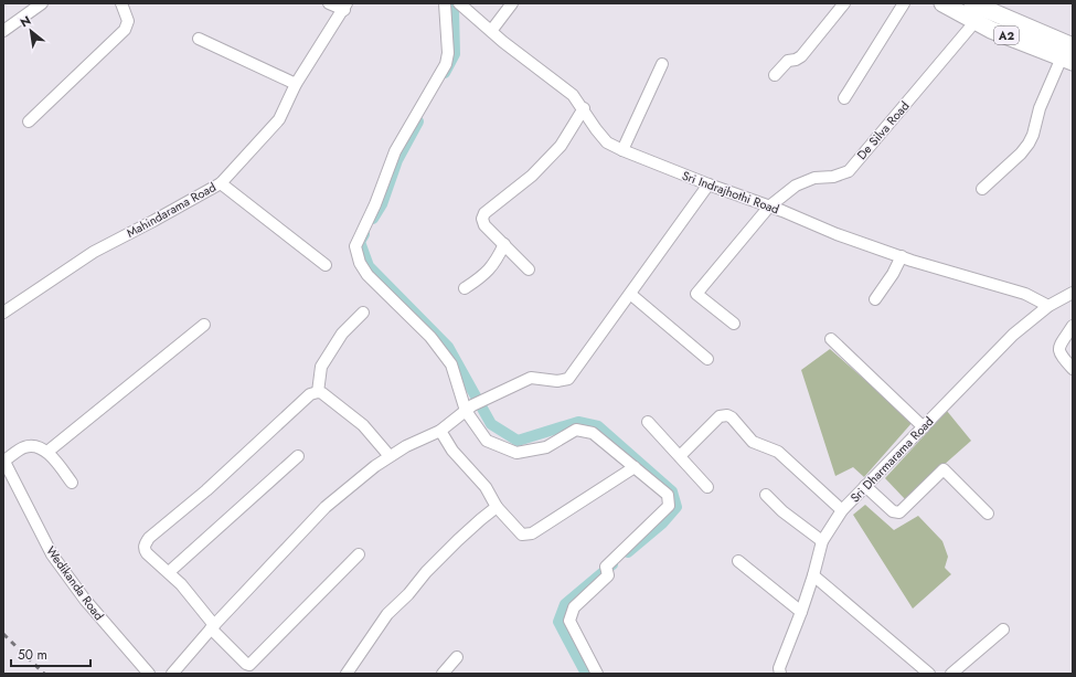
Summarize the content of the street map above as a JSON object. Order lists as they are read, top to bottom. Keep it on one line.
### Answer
{"streets":{"highway":["A2"],"street":["De Silva Road","Sri Indrajhothi Road","Mahindarama Road","Sri Dharmarama Road","Wedikanda Road"]},"crossings":[["A2","De Silva Road"],["De Silva Road","Sri Indrajhothi Road"],["Sri Indrajhothi Road","Sri Dharmarama Road"]],"scale_bar":"50 m","north":"top left"}
